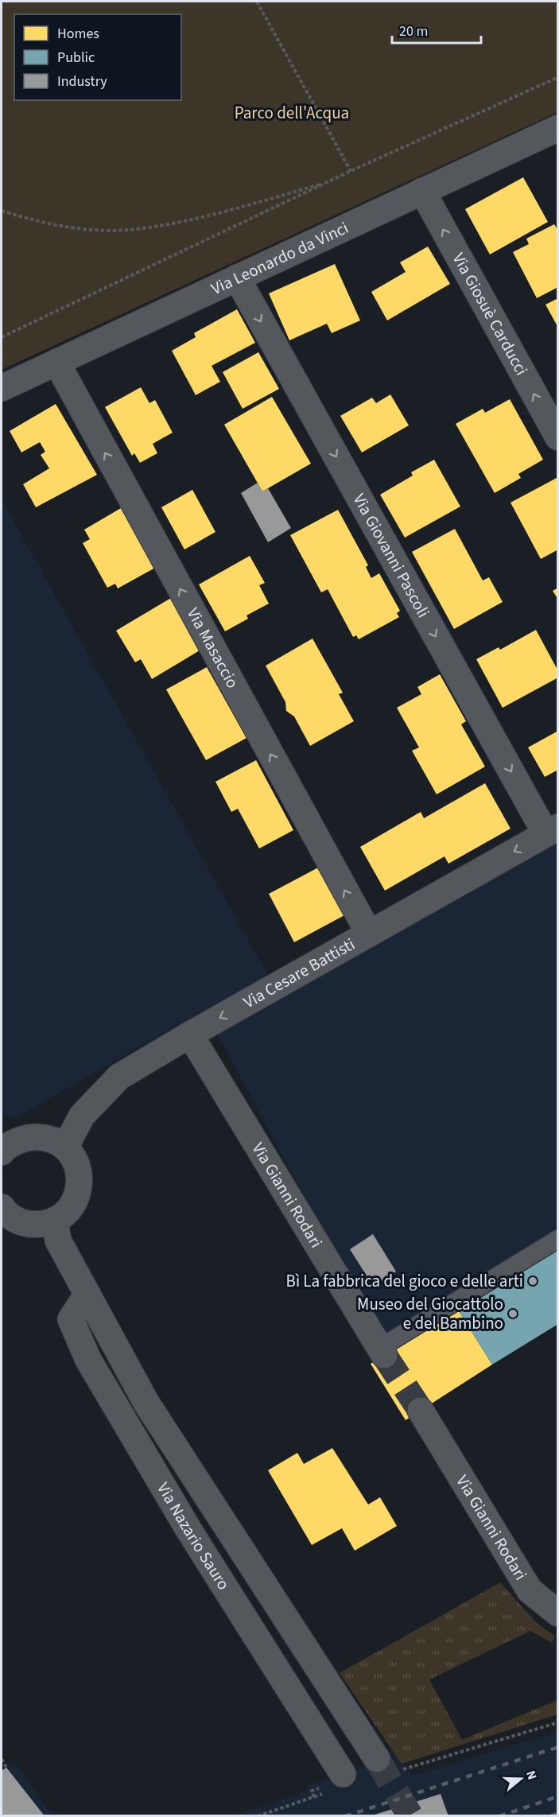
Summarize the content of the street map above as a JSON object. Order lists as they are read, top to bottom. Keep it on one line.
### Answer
{"streets":{"street":["Via Leonardo da Vinci","Via Giosuè Carducci","Via Giovanni Pascoli","Via Masaccio","Via Cesare Battisti","Via Gianni Rodari","Via Nazario Sauro"]},"crossings":[["Via Leonardo da Vinci","Via Giosuè Carducci"],["Via Leonardo da Vinci","Via Giovanni Pascoli"],["Via Leonardo da Vinci","Via Masaccio"],["Via Giovanni Pascoli","Via Cesare Battisti"],["Via Masaccio","Via Cesare Battisti"],["Via Cesare Battisti","Via Gianni Rodari"]],"one_way":["Via Giosuè Carducci","Via Giovanni Pascoli","Via Masaccio","Via Cesare Battisti"],"parks":["Parco dell'Acqua"],"places":["Bì La fabbrica del gioco e delle arti","Museo del Giocattolo e del Bambino"],"legend":["Homes","Public","Industry"],"scale_bar":"20 m","north":"right"}
